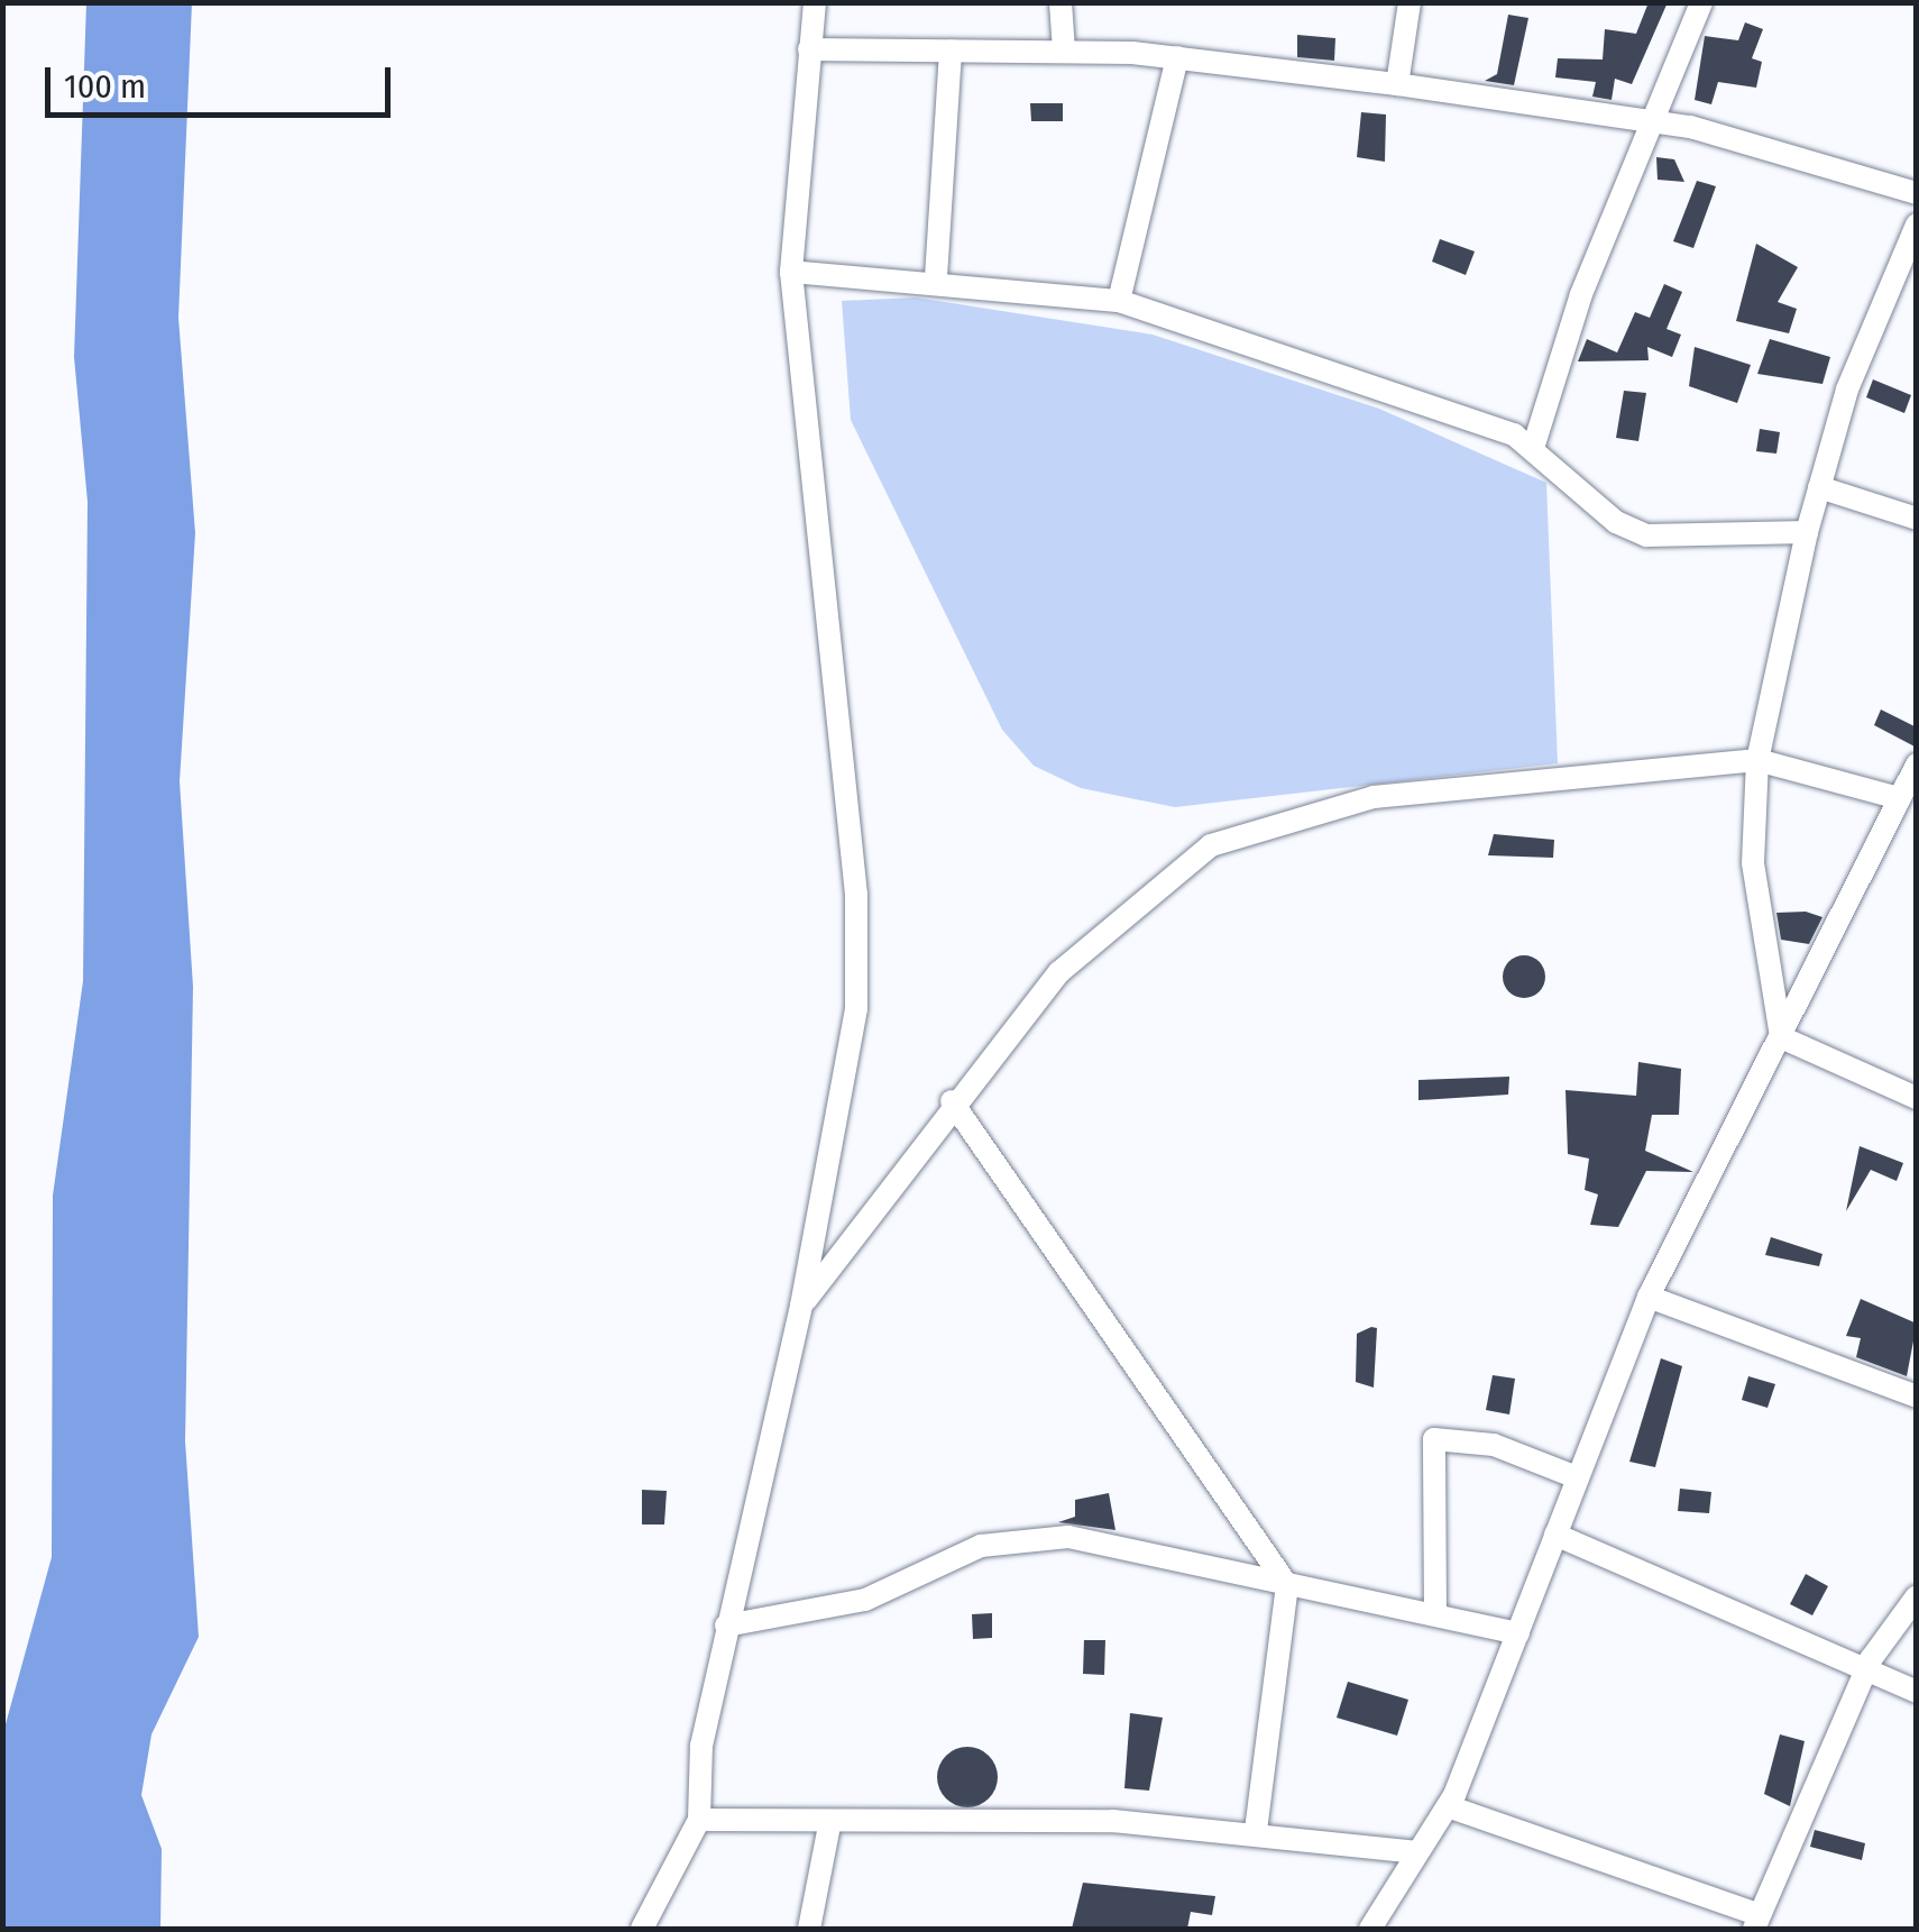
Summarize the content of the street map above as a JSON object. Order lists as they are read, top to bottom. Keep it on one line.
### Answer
{"scale_bar":"100 m"}
